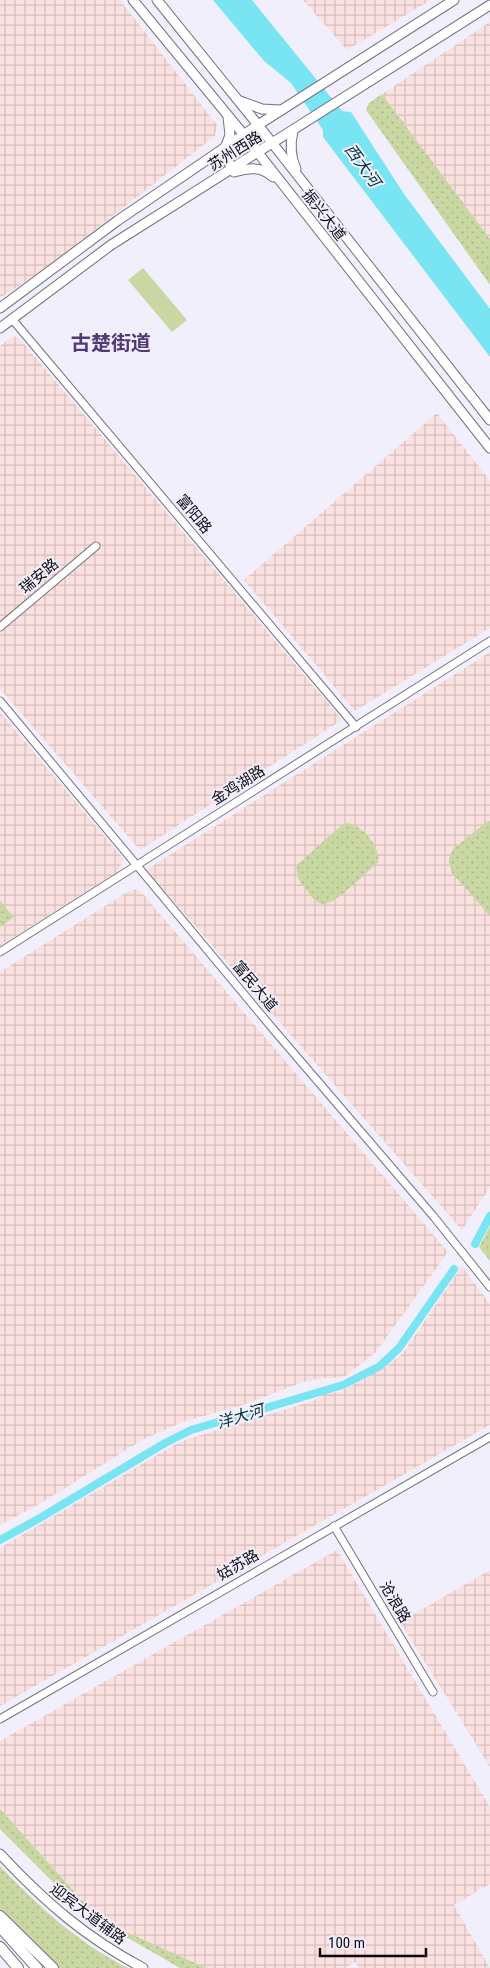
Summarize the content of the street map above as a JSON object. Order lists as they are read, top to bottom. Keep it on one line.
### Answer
{"streets":{"main road":["苏州西路","振兴大道","迎宾大道辅路"],"street":["富阳路","瑞安路","金鸡湖路","富民大道","姑苏路","沧浪路"]},"crossings":[["苏州西路","振兴大道"],["苏州西路","富阳路"],["富阳路","金鸡湖路"],["金鸡湖路","富民大道"],["姑苏路","沧浪路"]],"districts":["古楚街道"],"water":["西大河","洋大河"],"scale_bar":"100 m"}
